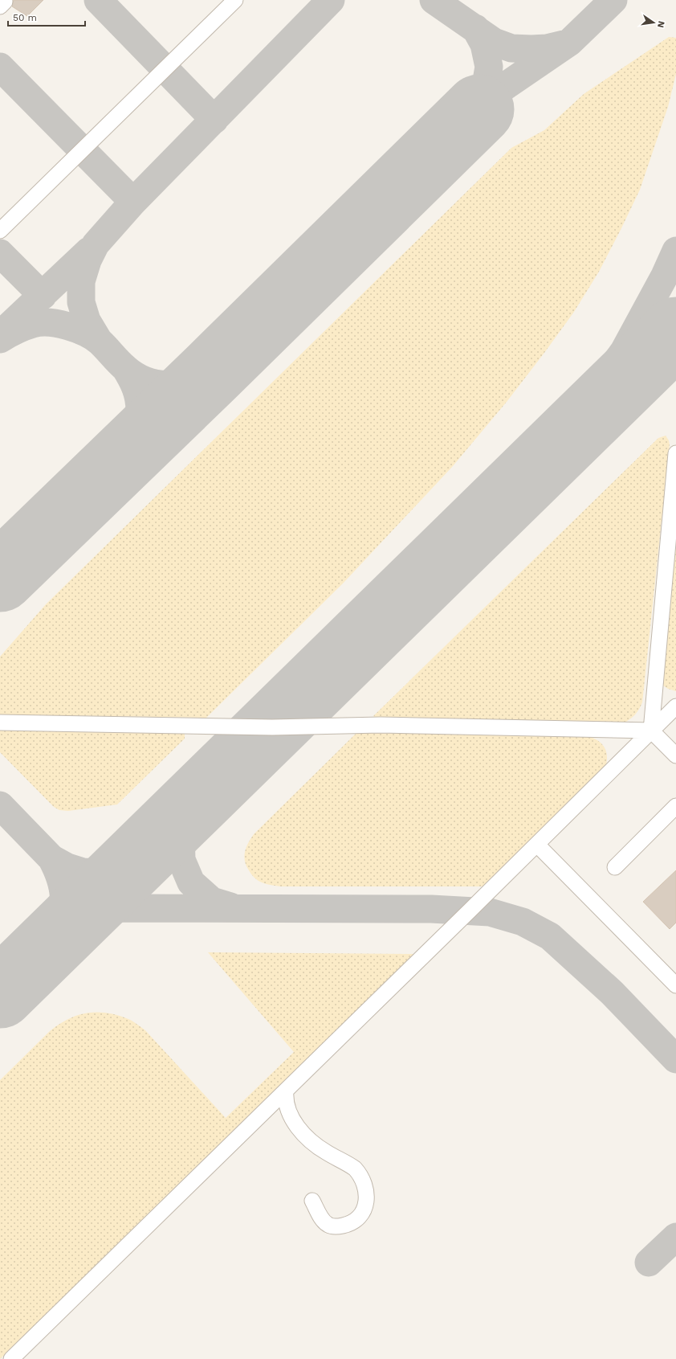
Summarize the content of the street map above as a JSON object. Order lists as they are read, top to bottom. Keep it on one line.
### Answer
{"scale_bar":"50 m","north":"right"}
